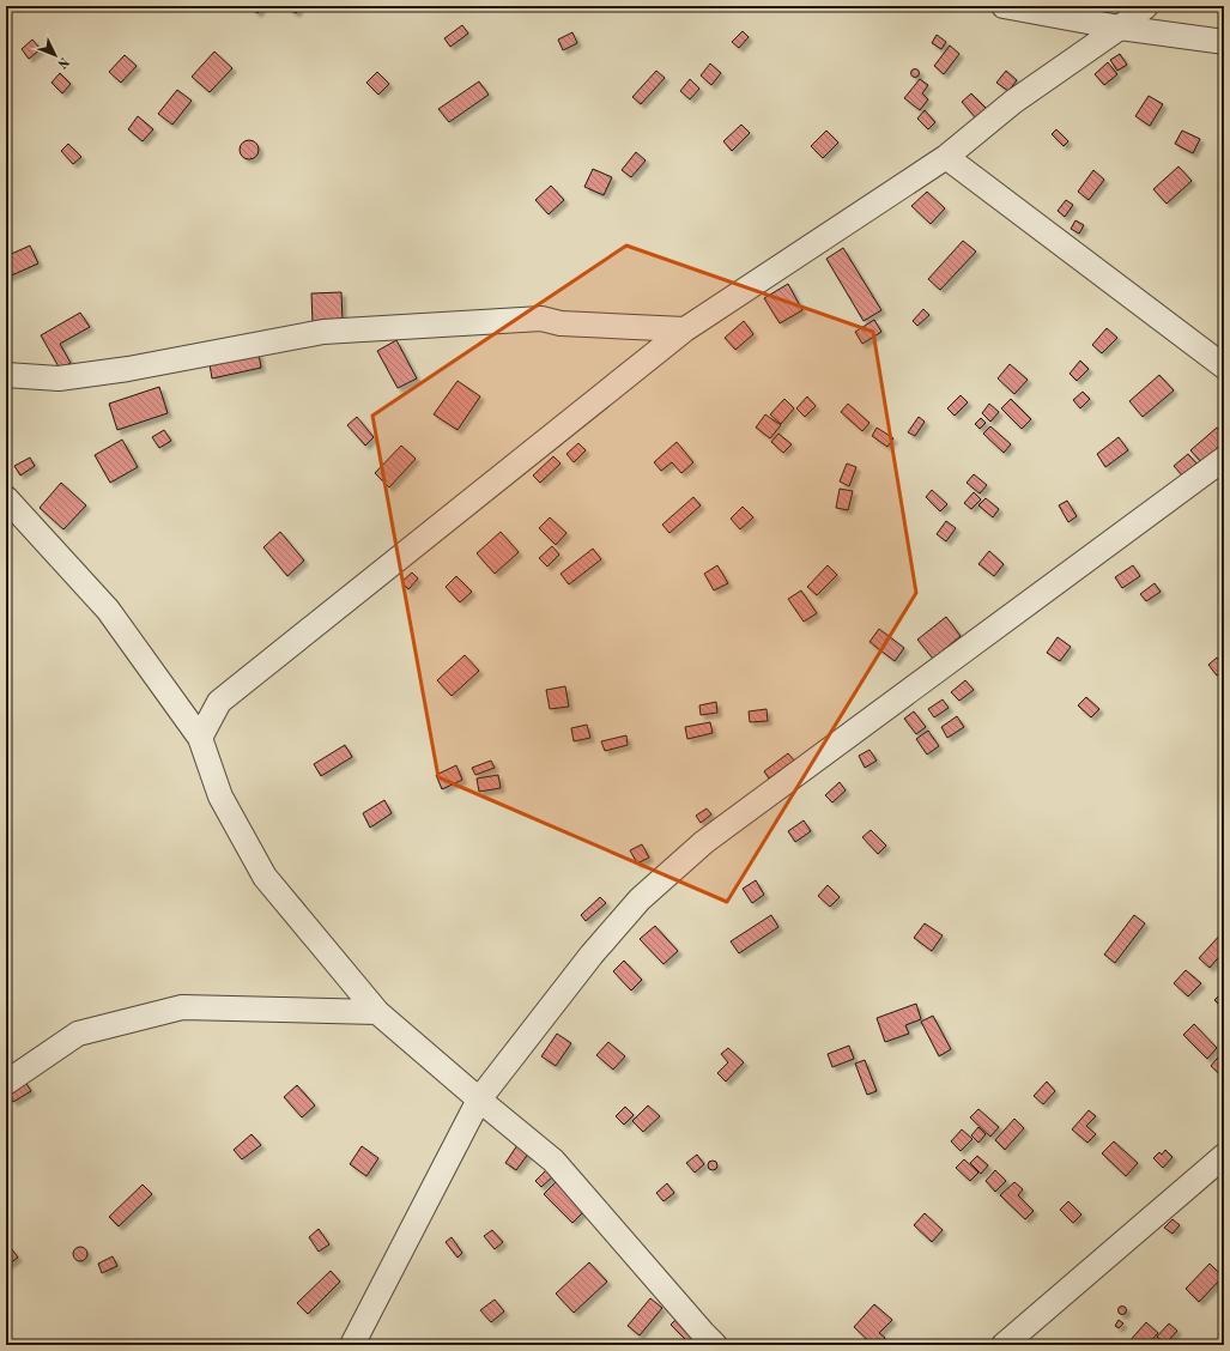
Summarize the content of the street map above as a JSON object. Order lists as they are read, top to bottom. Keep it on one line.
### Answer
{"north":"bottom right"}
